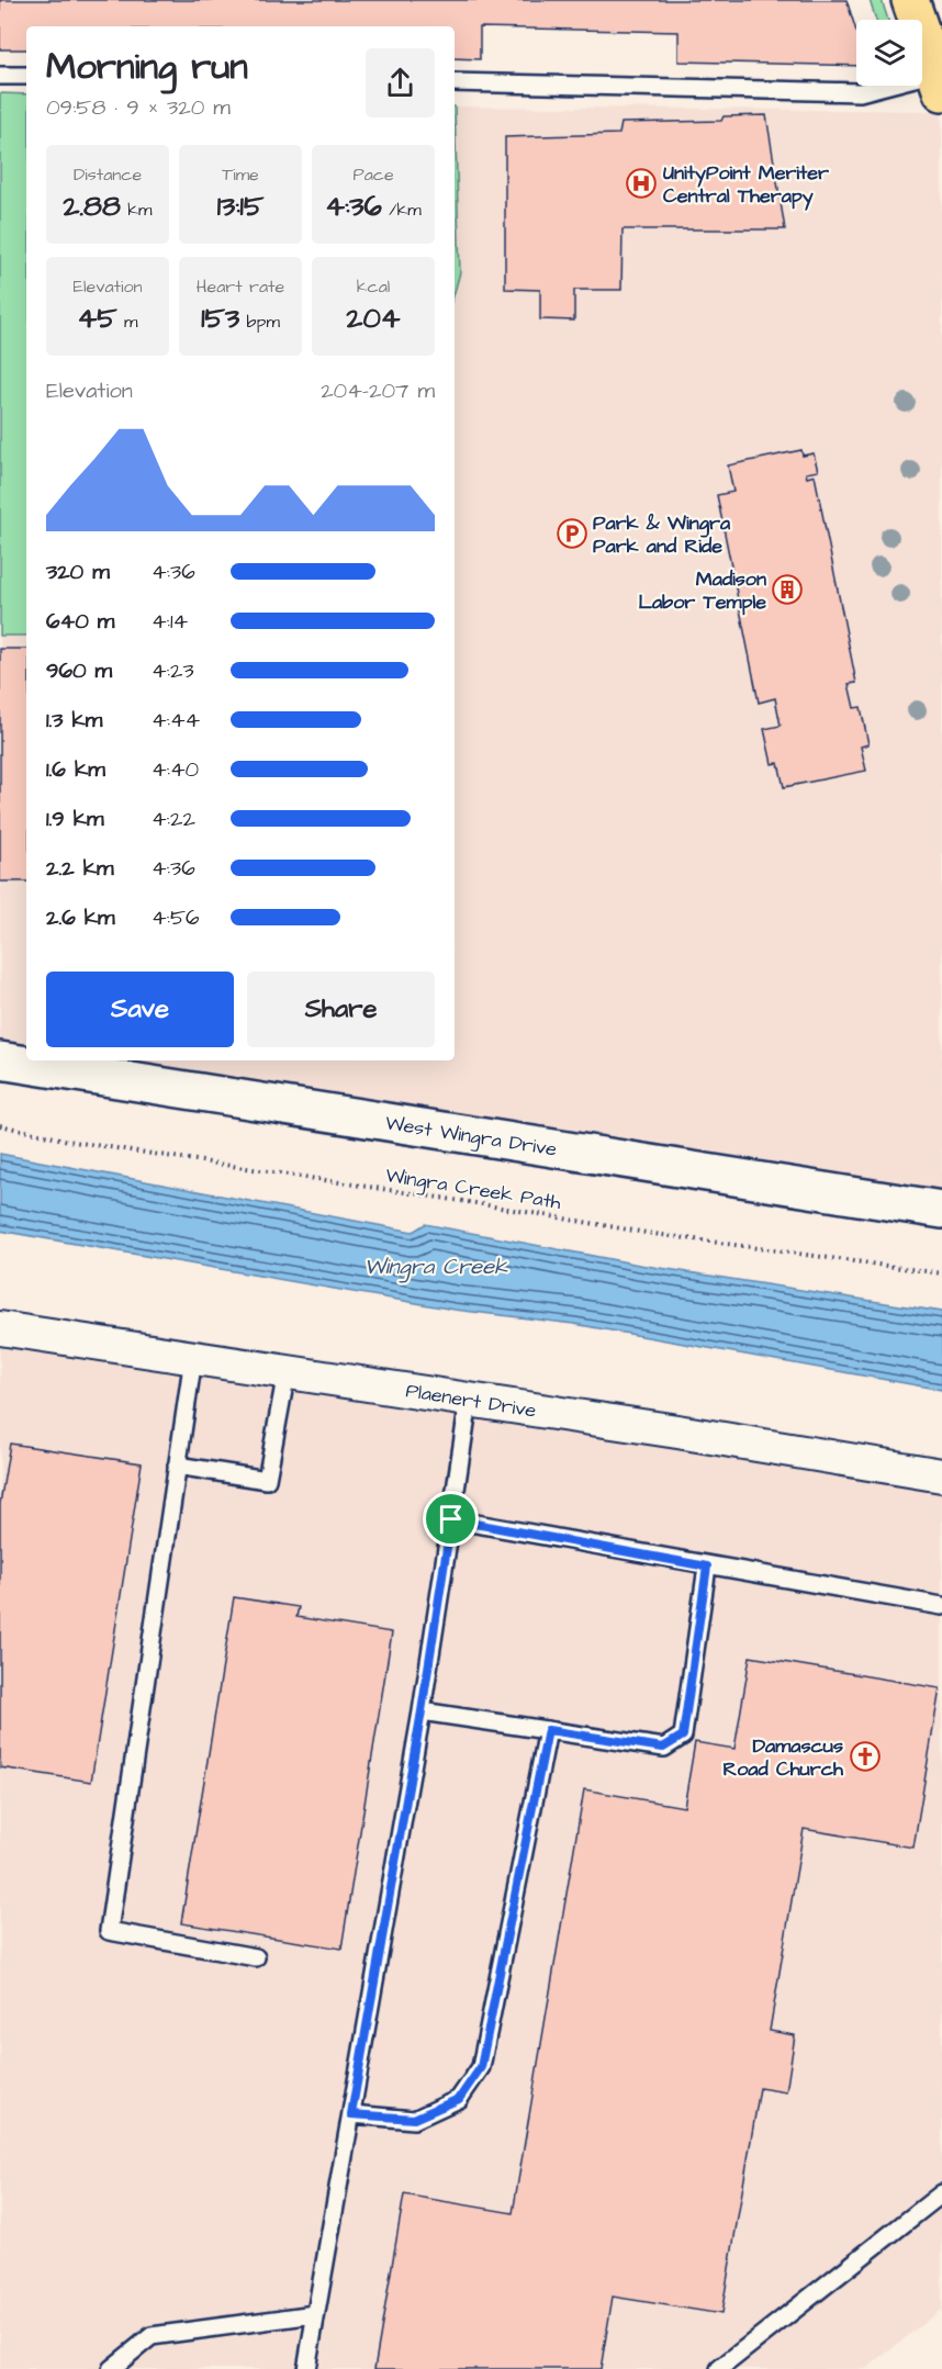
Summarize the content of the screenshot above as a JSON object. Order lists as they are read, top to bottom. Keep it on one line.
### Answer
{"streets":{"street":["West Wingra Drive","Plaenert Drive"],"path":["Wingra Creek Path"]},"water":["Wingra Creek"],"places":{"hospital":["UnityPoint Meriter Central Therapy"],"parking":["Park & Wingra Park and Ride"],"building":["Madison Labor Temple"],"church":["Damascus Road Church"]},"page":{"heading":["Morning run","09:58 · 9 × 320 m"],"stats":[["Distance","2.88 km"],["Time","13:15"],["Pace","4:36 /km"],["Elevation","45 m"],["Heart rate","153 bpm"],["kcal","204"]],"chart":["Elevation","204–207 m"],"list":[{"name":"320 m","note":"4:36"},{"name":"640 m","note":"4:14"},{"name":"960 m","note":"4:23"},{"name":"1.3 km","note":"4:44"},{"name":"1.6 km","note":"4:40"},{"name":"1.9 km","note":"4:22"},{"name":"2.2 km","note":"4:36"},{"name":"2.6 km","note":"4:56"}],"buttons":["Save","Share"]}}
